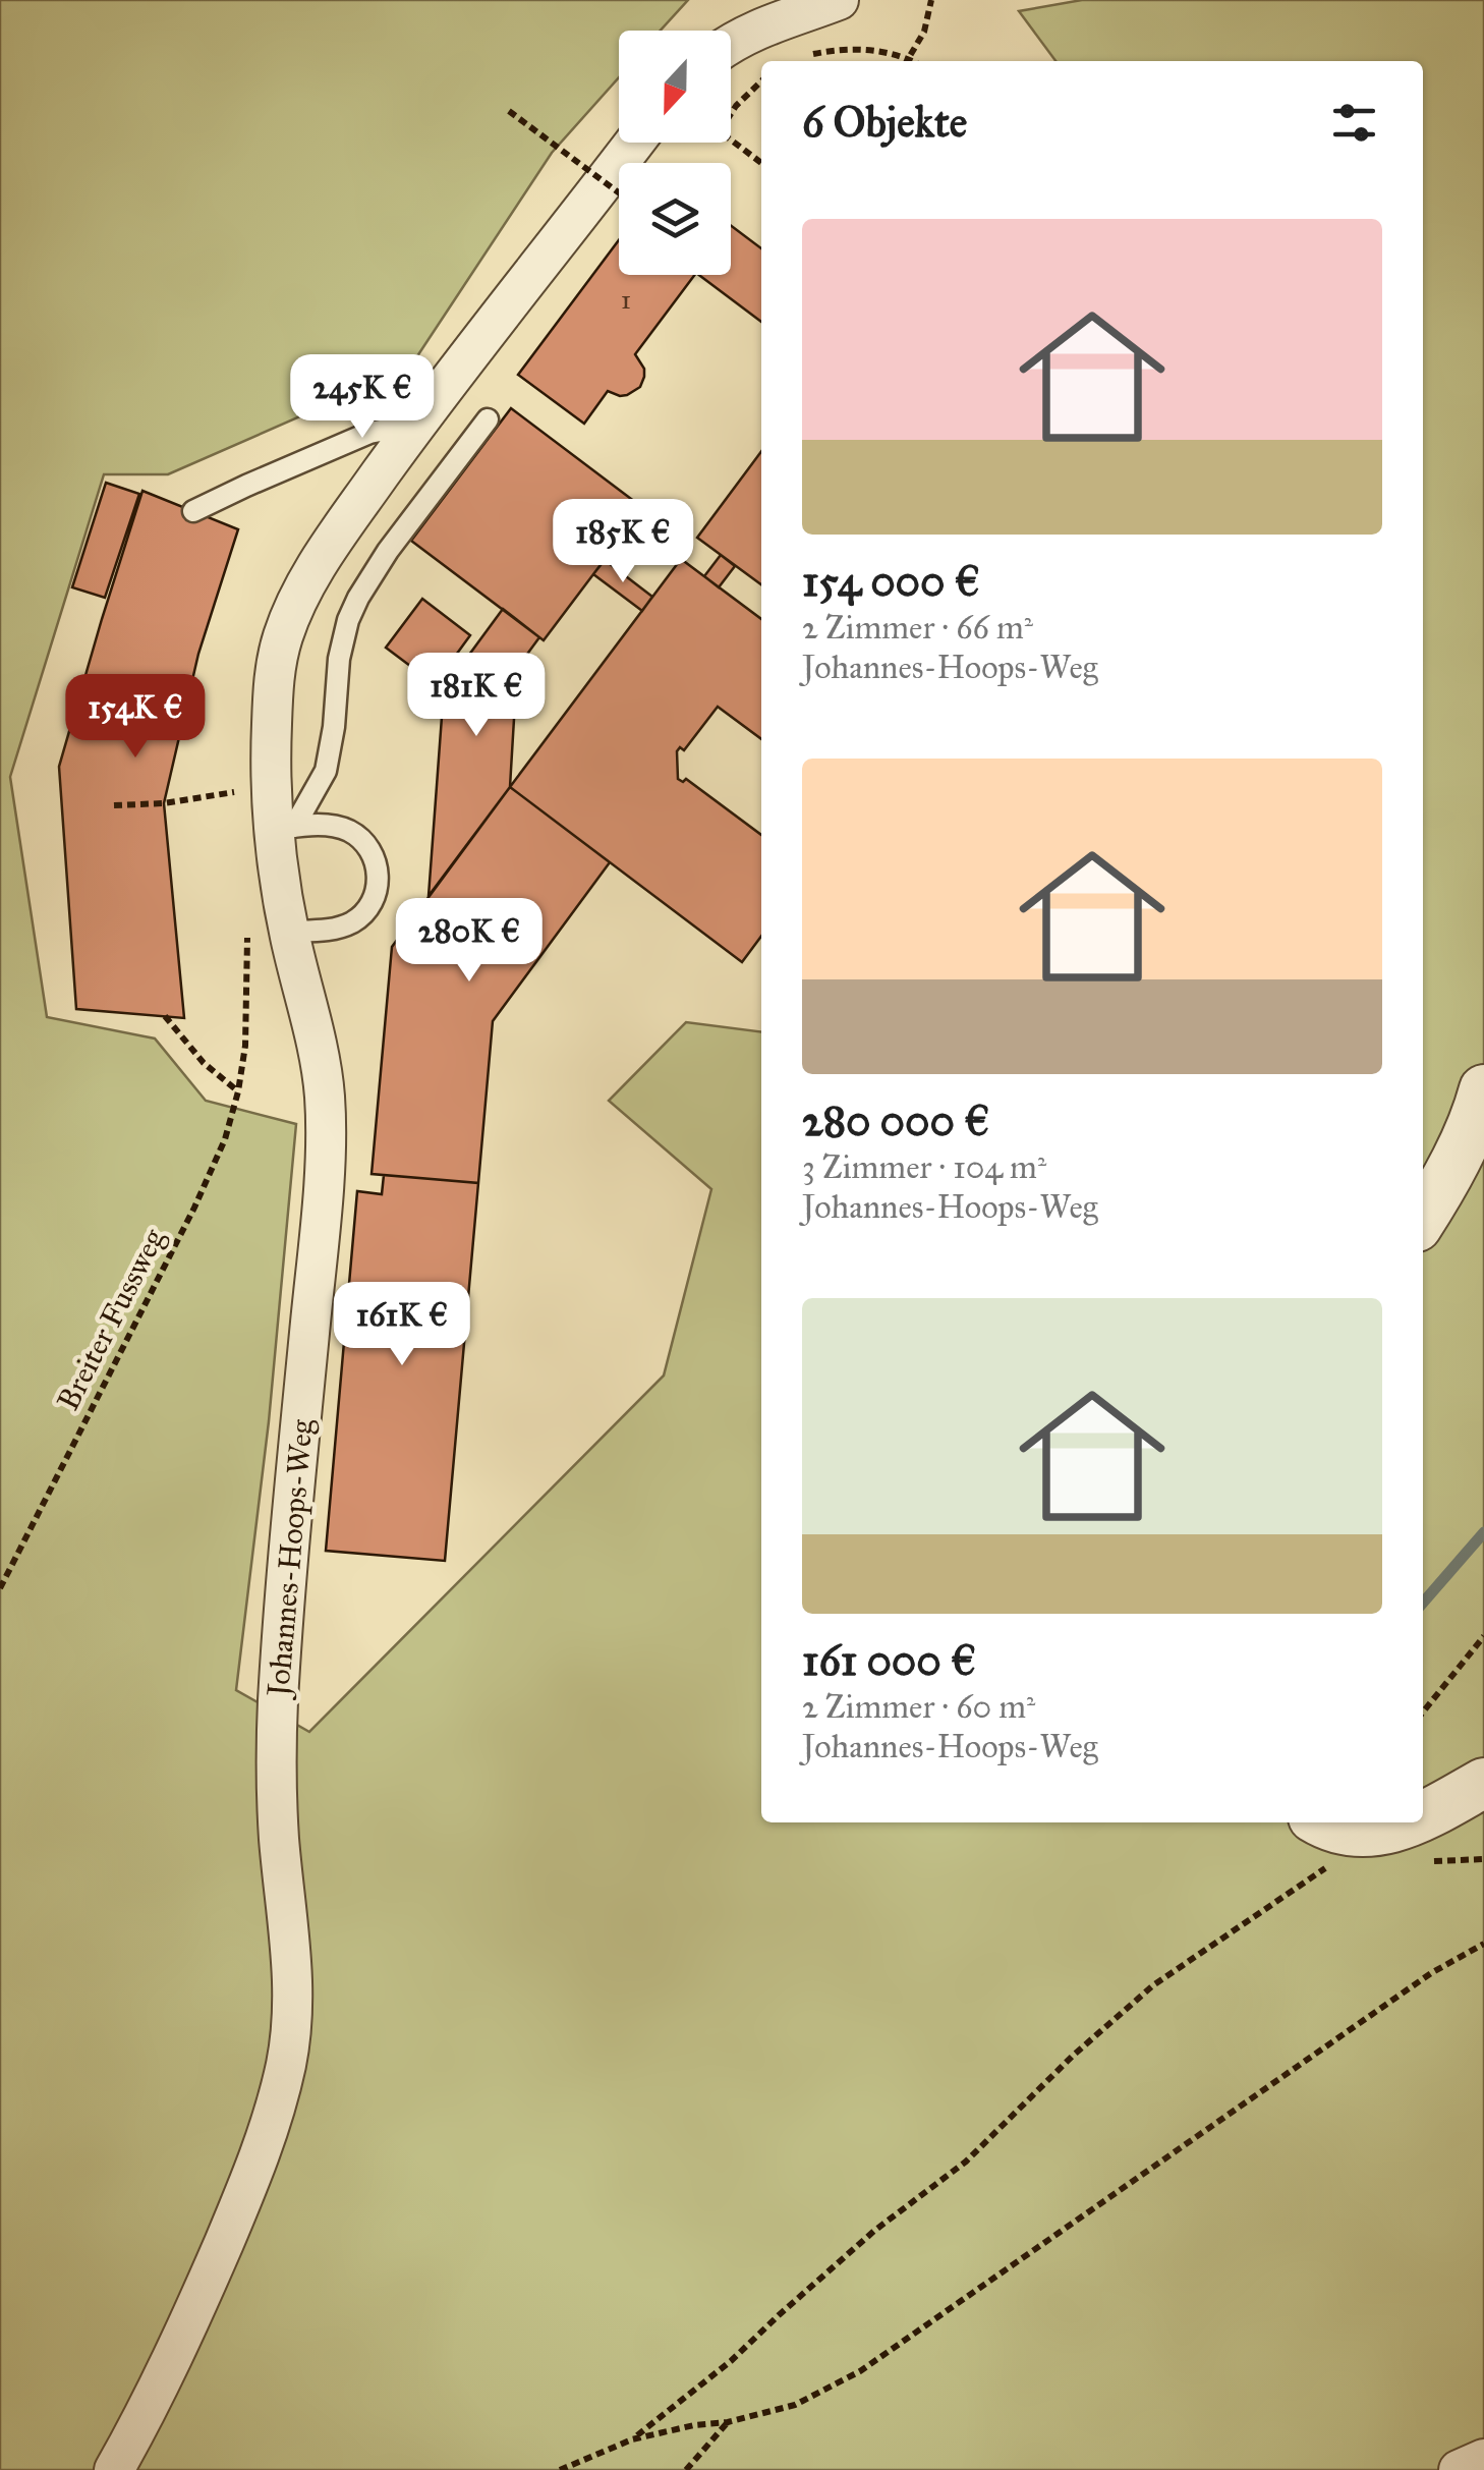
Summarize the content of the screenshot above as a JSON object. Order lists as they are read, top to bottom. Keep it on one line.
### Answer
{"streets":{"street":["Johannes-Hoops-Weg"],"path":["Breiter Fussweg"]},"house_numbers":["1"],"north":"bottom","page":{"heading":"6 Objekte","list":[{"name":"154 000 €","note":"2 Zimmer · 66 m² · Johannes-Hoops-Weg"},{"name":"280 000 €","note":"3 Zimmer · 104 m² · Johannes-Hoops-Weg"},{"name":"161 000 €","note":"2 Zimmer · 60 m² · Johannes-Hoops-Weg"}],"price":["245K €","185K €","181K €","154K €","280K €","161K €"]}}
